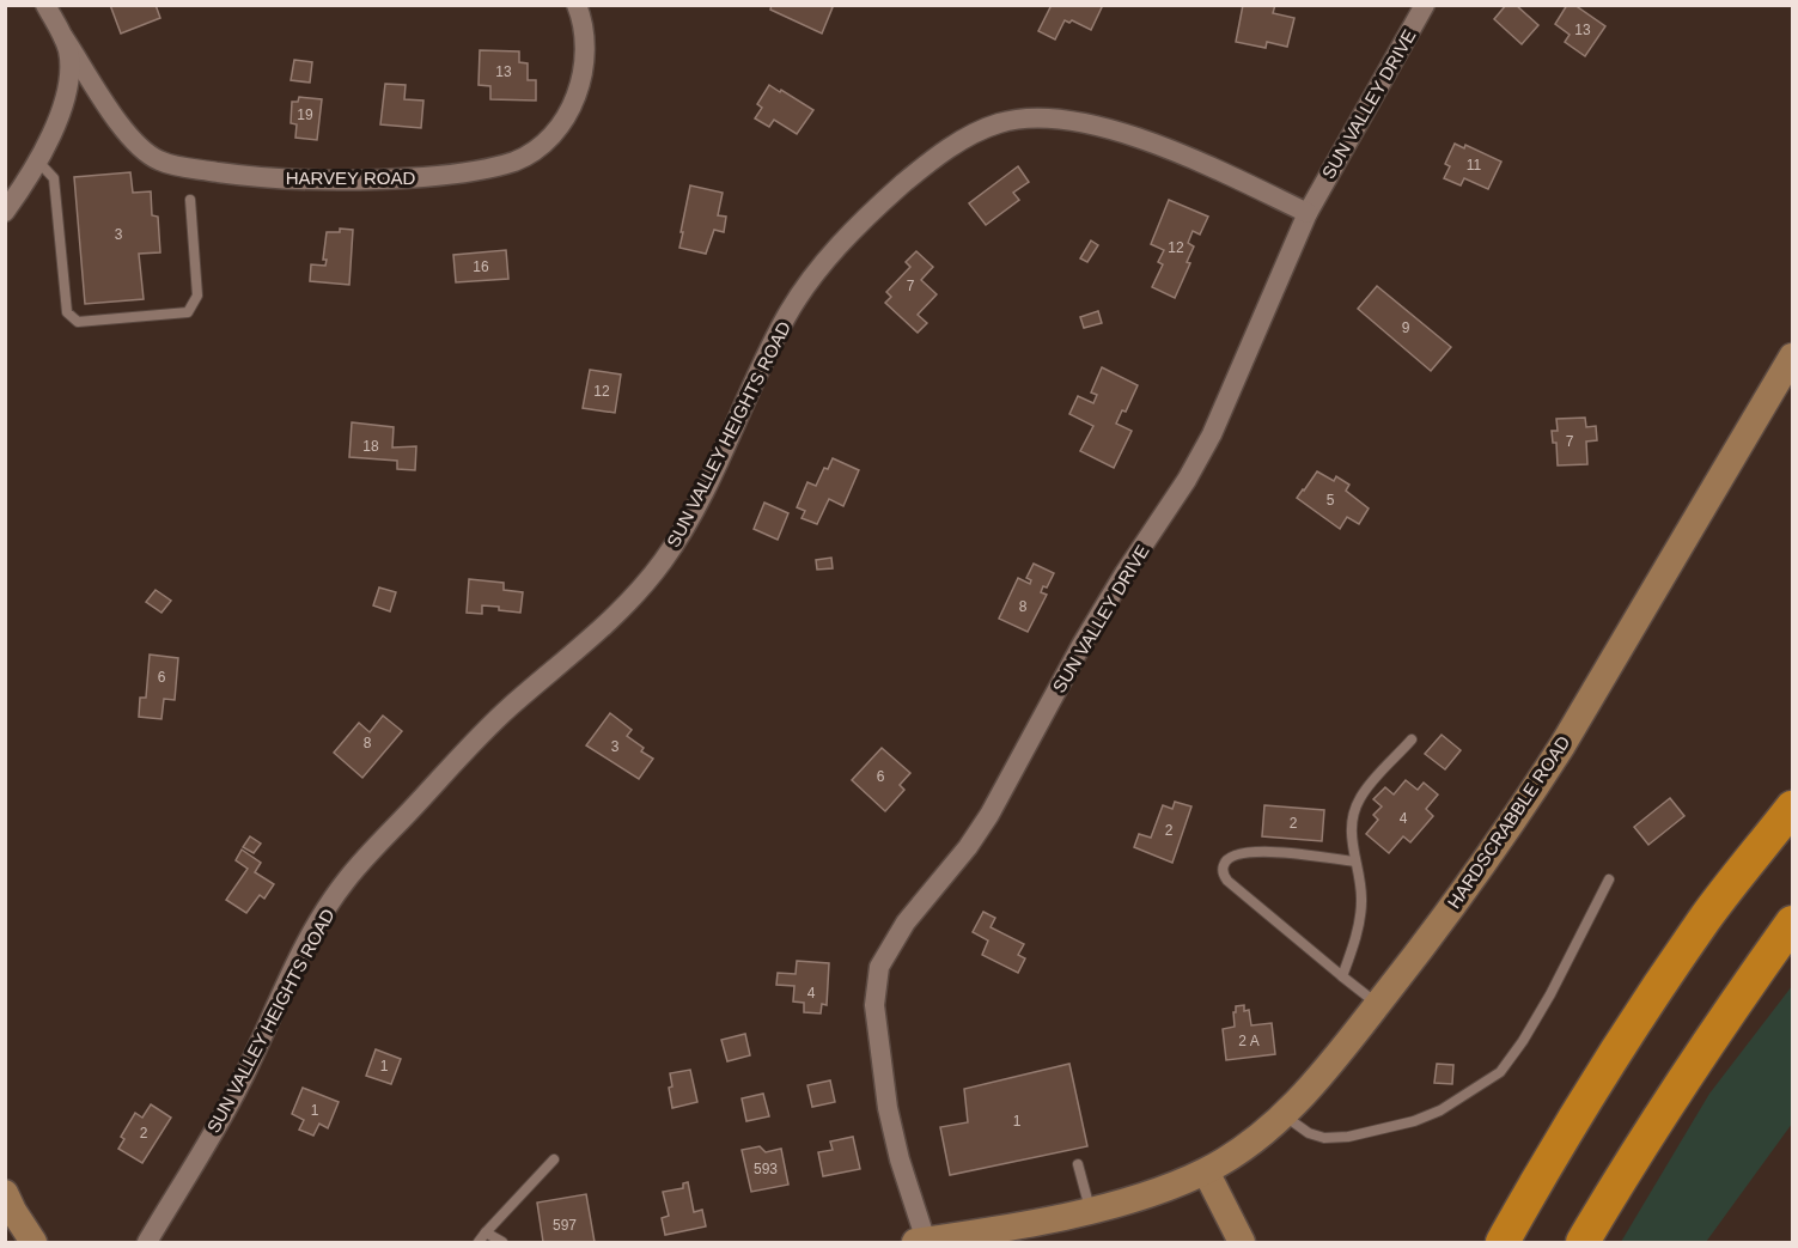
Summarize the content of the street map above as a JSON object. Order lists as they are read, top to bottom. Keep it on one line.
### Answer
{"streets":{"main road":["HARDSCRABBLE ROAD"],"street":["SUN VALLEY DRIVE","HARVEY ROAD","SUN VALLEY HEIGHTS ROAD"]},"crossings":[["SUN VALLEY DRIVE","SUN VALLEY HEIGHTS ROAD"],["SUN VALLEY DRIVE","HARDSCRABBLE ROAD"]],"house_numbers":["13","13","19","11","3","12","16","7","9","12","7","18","5","8","6","8","3","6","4","2","2","4","2 A","1","1","1","2","593","597"]}
